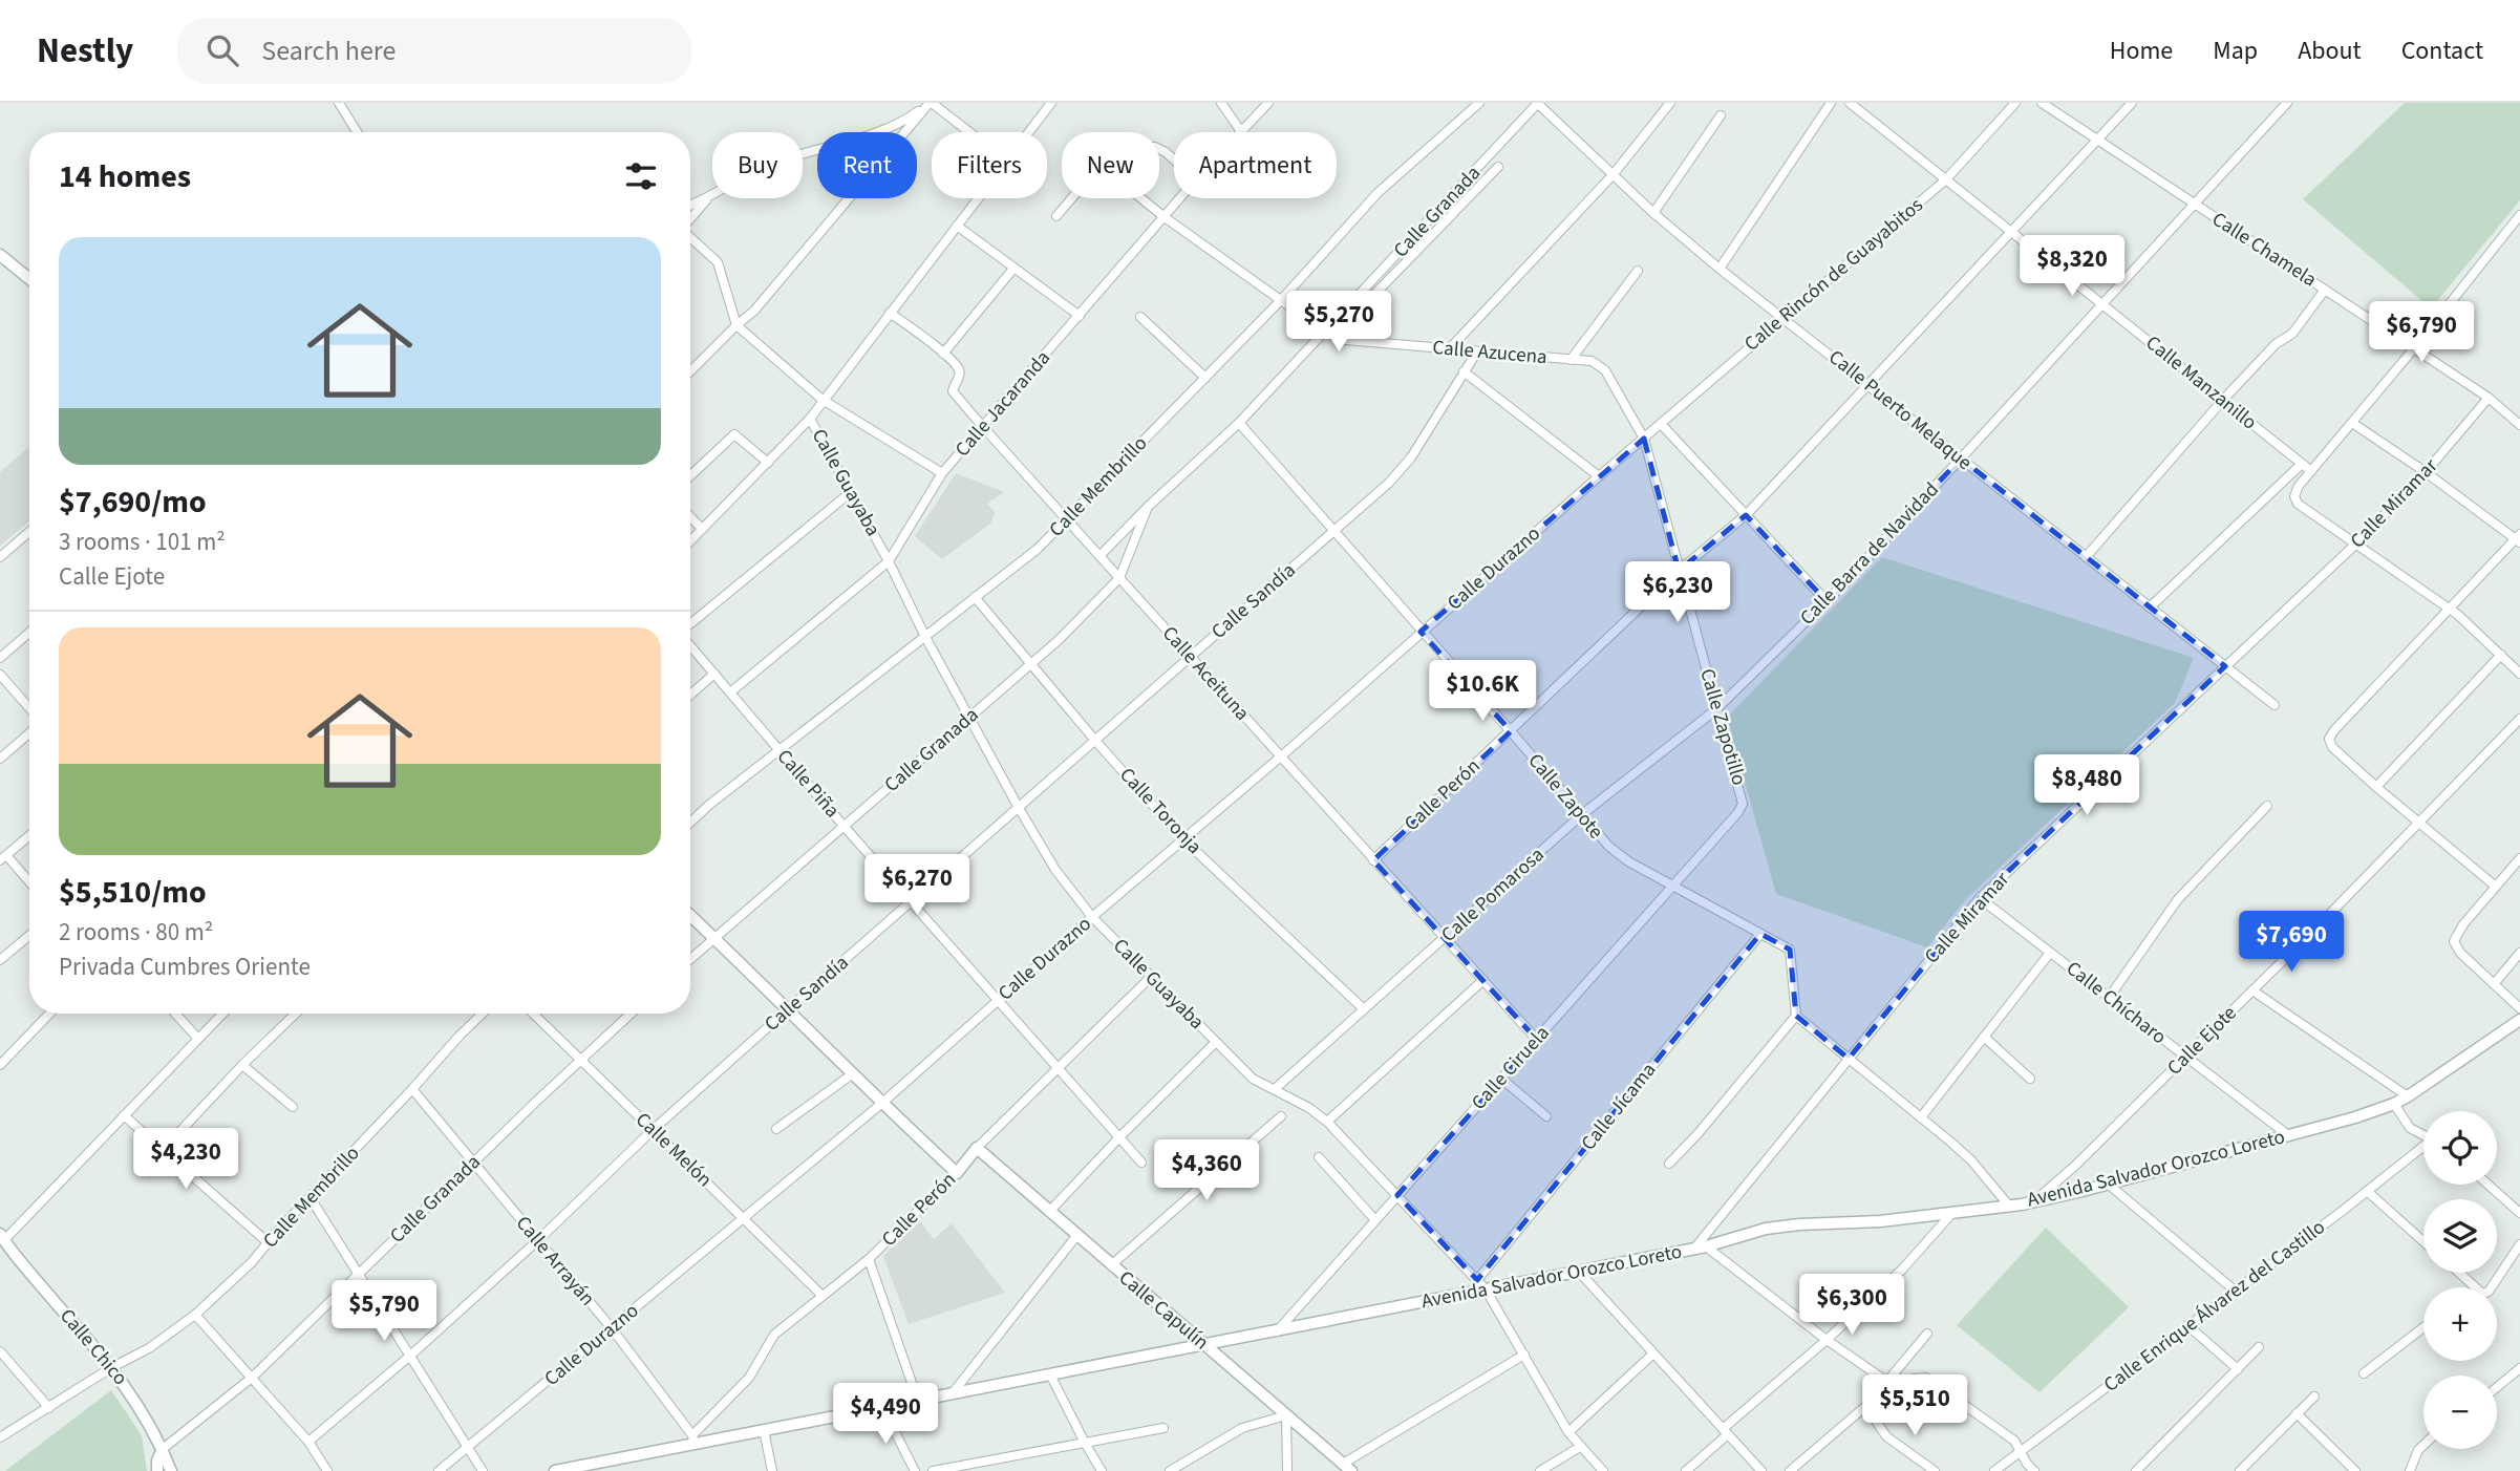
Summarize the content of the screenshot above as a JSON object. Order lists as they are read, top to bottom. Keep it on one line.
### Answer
{"streets":{"street":["Calle Granada","Calle Chamela","Calle Rincón de Guayabitos","Calle Azucena","Calle Manzanillo","Calle Jacaranda","Calle Puerto Melaque","Calle Guayaba","Calle Membrillo","Calle Miramar","Calle Barra de Navidad","Calle Durazno","Calle Sandía","Calle Aceituna","Calle Zapotillo","Calle Piña","Calle Perón","Calle Zapote","Calle Toronja","Calle Pomarosa","Calle Chícharo","Calle Ejote","Calle Ciruela","Calle Jícama","Calle Melón","Avenida Salvador Orozco Loreto","Calle Arrayán","Calle Enrique Álvarez del Castillo","Calle Capulín","Calle Chico"]},"crossings":[["Calle Granada","Calle Azucena"],["Calle Granada","Calle Puerto Melaque"],["Calle Granada","Calle Guayaba"],["Calle Granada","Calle Aceituna"],["Calle Granada","Calle Piña"],["Calle Granada","Calle Zapote"],["Calle Granada","Calle Toronja"],["Calle Granada","Calle Melón"],["Calle Granada","Calle Arrayán"],["Calle Granada","Calle Chico"],["Calle Chamela","Calle Miramar"],["Calle Chamela","Calle Barra de Navidad"],["Calle Chamela","Calle Perón"],["Calle Rincón de Guayabitos","Calle Azucena"],["Calle Rincón de Guayabitos","Calle Manzanillo"],["Calle Rincón de Guayabitos","Calle Puerto Melaque"],["Calle Rincón de Guayabitos","Calle Durazno"],["Calle Rincón de Guayabitos","Calle Zapotillo"],["Calle Azucena","Calle Jacaranda"],["Calle Azucena","Calle Membrillo"],["Calle Azucena","Calle Durazno"],["Calle Azucena","Calle Sandía"],["Calle Azucena","Calle Zapotillo"],["Calle Manzanillo","Calle Barra de Navidad"],["Calle Manzanillo","Calle Perón"],["Calle Jacaranda","Calle Guayaba"],["Calle Jacaranda","Calle Aceituna"],["Calle Jacaranda","Calle Piña"],["Calle Puerto Melaque","Calle Miramar"],["Calle Puerto Melaque","Calle Barra de Navidad"],["Calle Puerto Melaque","Calle Perón"],["Calle Guayaba","Calle Membrillo"],["Calle Guayaba","Calle Durazno"],["Calle Guayaba","Calle Sandía"],["Calle Guayaba","Calle Perón"],["Calle Guayaba","Calle Pomarosa"],["Calle Guayaba","Calle Ciruela"],["Calle Guayaba","Calle Jícama"],["Calle Guayaba","Avenida Salvador Orozco Loreto"],["Calle Membrillo","Calle Aceituna"],["Calle Membrillo","Calle Piña"],["Calle Membrillo","Calle Toronja"],["Calle Membrillo","Calle Arrayán"],["Calle Membrillo","Calle Chico"],["Calle Miramar","Calle Chícharo"],["Calle Miramar","Avenida Salvador Orozco Loreto"],["Calle Barra de Navidad","Calle Zapotillo"],["Calle Barra de Navidad","Calle Pomarosa"],["Calle Durazno","Calle Aceituna"],["Calle Durazno","Calle Zapotillo"],["Calle Durazno","Calle Piña"],["Calle Durazno","Calle Zapote"],["Calle Durazno","Calle Toronja"],["Calle Durazno","Calle Melón"],["Calle Durazno","Calle Arrayán"],["Calle Sandía","Calle Aceituna"],["Calle Sandía","Calle Piña"],["Calle Sandía","Calle Zapote"],["Calle Sandía","Calle Toronja"],["Calle Sandía","Calle Melón"],["Calle Sandía","Calle Arrayán"],["Calle Aceituna","Calle Perón"],["Calle Aceituna","Calle Pomarosa"],["Calle Aceituna","Calle Ciruela"],["Calle Zapotillo","Calle Perón"],["Calle Zapotillo","Calle Pomarosa"],["Calle Zapotillo","Calle Ciruela"],["Calle Piña","Calle Perón"],["Calle Perón","Calle Zapote"],["Calle Perón","Calle Melón"],["Calle Perón","Avenida Salvador Orozco Loreto"],["Calle Perón","Calle Arrayán"],["Calle Perón","Calle Capulín"],["Calle Zapote","Calle Pomarosa"],["Calle Zapote","Calle Ciruela"],["Calle Zapote","Calle Jícama"],["Calle Toronja","Calle Pomarosa"],["Calle Chícharo","Calle Ejote"],["Calle Chícharo","Avenida Salvador Orozco Loreto"],["Calle Ejote","Avenida Salvador Orozco Loreto"],["Calle Ciruela","Avenida Salvador Orozco Loreto"],["Calle Jícama","Avenida Salvador Orozco Loreto"],["Avenida Salvador Orozco Loreto","Calle Arrayán"],["Avenida Salvador Orozco Loreto","Calle Capulín"]],"page":{"header":"Nestly","search":"Search here","nav":["Home","Map","About","Contact"],"chip":["Buy","Rent","Filters","New","Apartment"],"heading":"14 homes","list":[{"name":"$7,690/mo","note":"3 rooms · 101 m² · Calle Ejote"},{"name":"$5,510/mo","note":"2 rooms · 80 m² · Privada Cumbres Oriente"}],"price":["$8,320","$5,270","$6,790","$6,230","$10.6K","$8,480","$6,270","$7,690","$4,230","$4,360","$6,300","$5,790","$5,510","$4,490"],"map_buttons":["+","−"]}}
